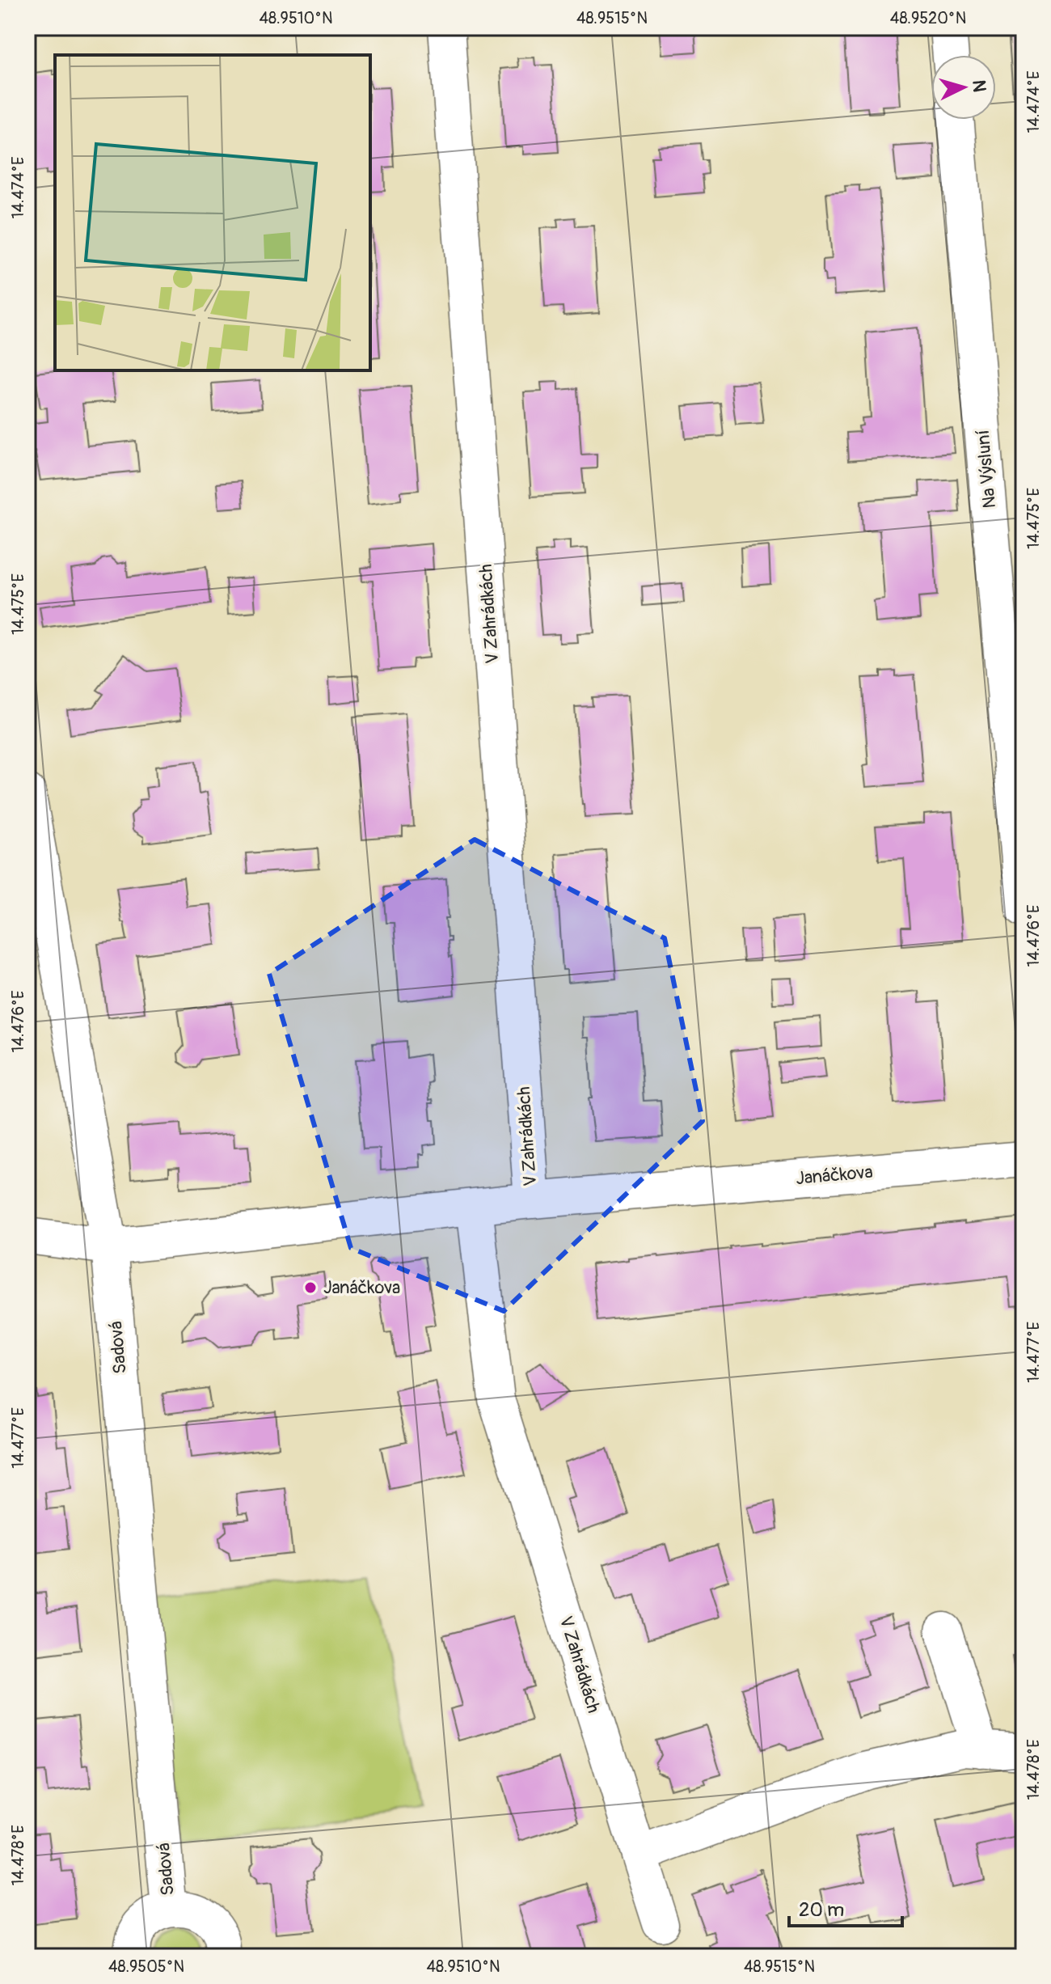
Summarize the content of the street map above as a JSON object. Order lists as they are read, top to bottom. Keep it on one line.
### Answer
{"streets":{"street":["Na Výsluní","V Zahrádkách","Janáčkova","Sadová"]},"crossings":[["V Zahrádkách","Janáčkova"],["Janáčkova","Sadová"]],"places":["Janáčkova"],"scale_bar":"20 m","north":"right","coordinates":["48.9510°N","48.9515°N","48.9520°N","14.474°E","14.475°E","14.476°E","14.477°E","14.478°E","48.9505°N"]}
